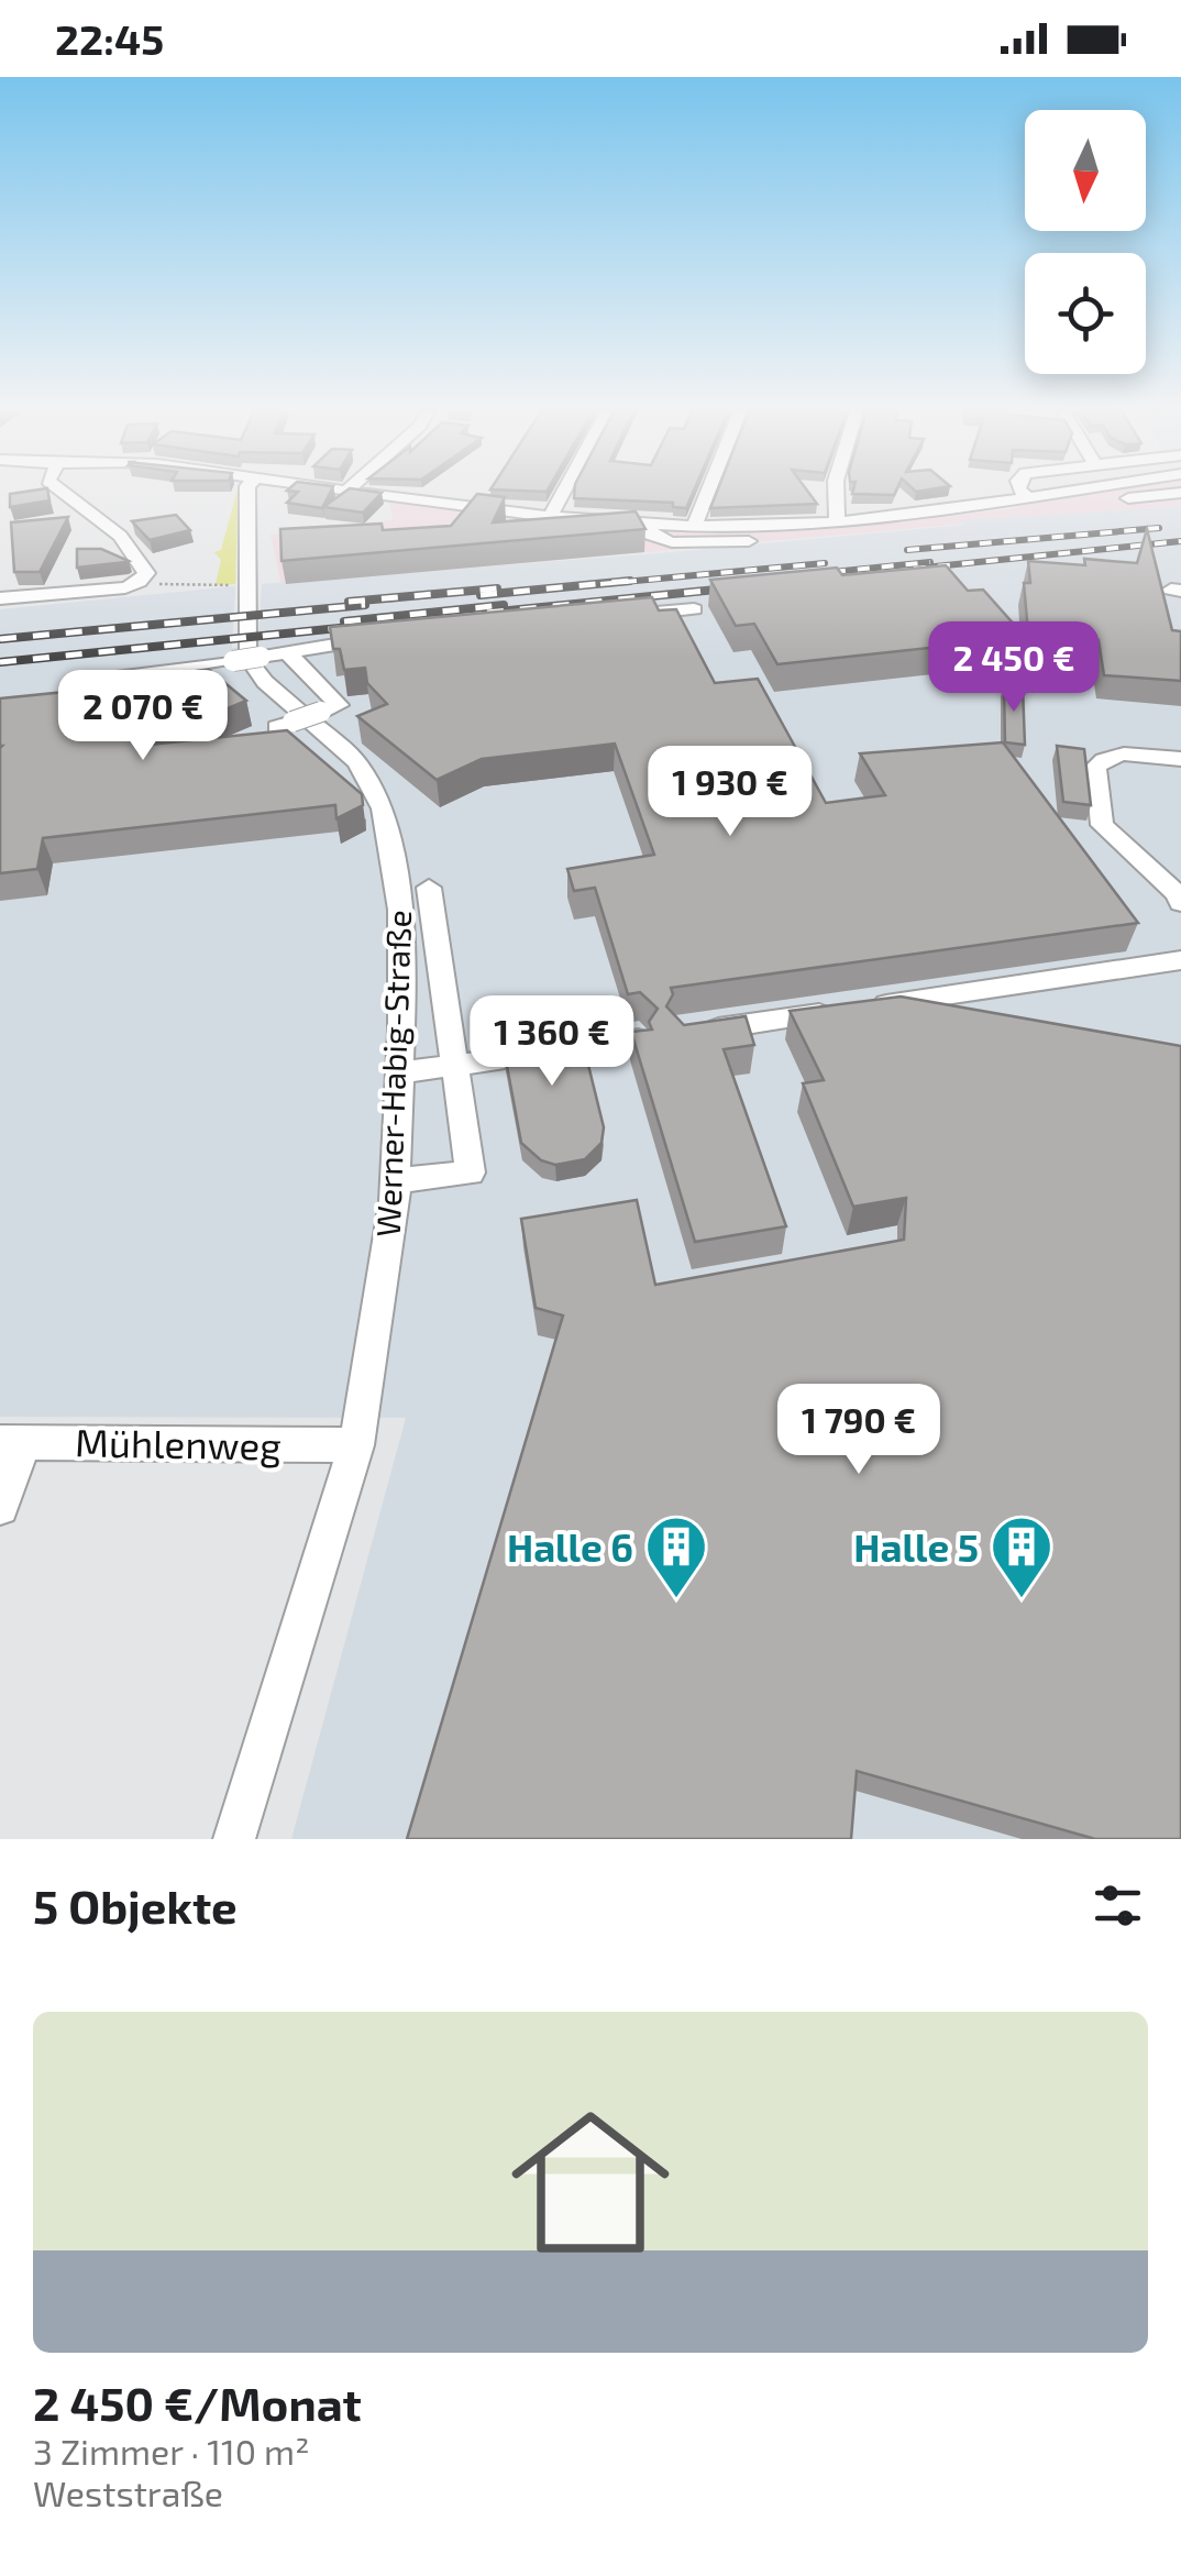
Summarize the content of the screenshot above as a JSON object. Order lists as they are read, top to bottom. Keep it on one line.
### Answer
{"streets":{"street":["Werner-Habig-Straße","Mühlenweg"]},"crossings":[["Werner-Habig-Straße","Mühlenweg"]],"places":{"building":["Halle 6","Halle 5"]},"north":"bottom","page":{"status":"22:45","price":["2 450 €","2 070 €","1 930 €","1 360 €","1 790 €"],"heading":"5 Objekte","list":[{"name":"2 450 €/Monat","note":"3 Zimmer · 110 m² · Weststraße"}]}}
